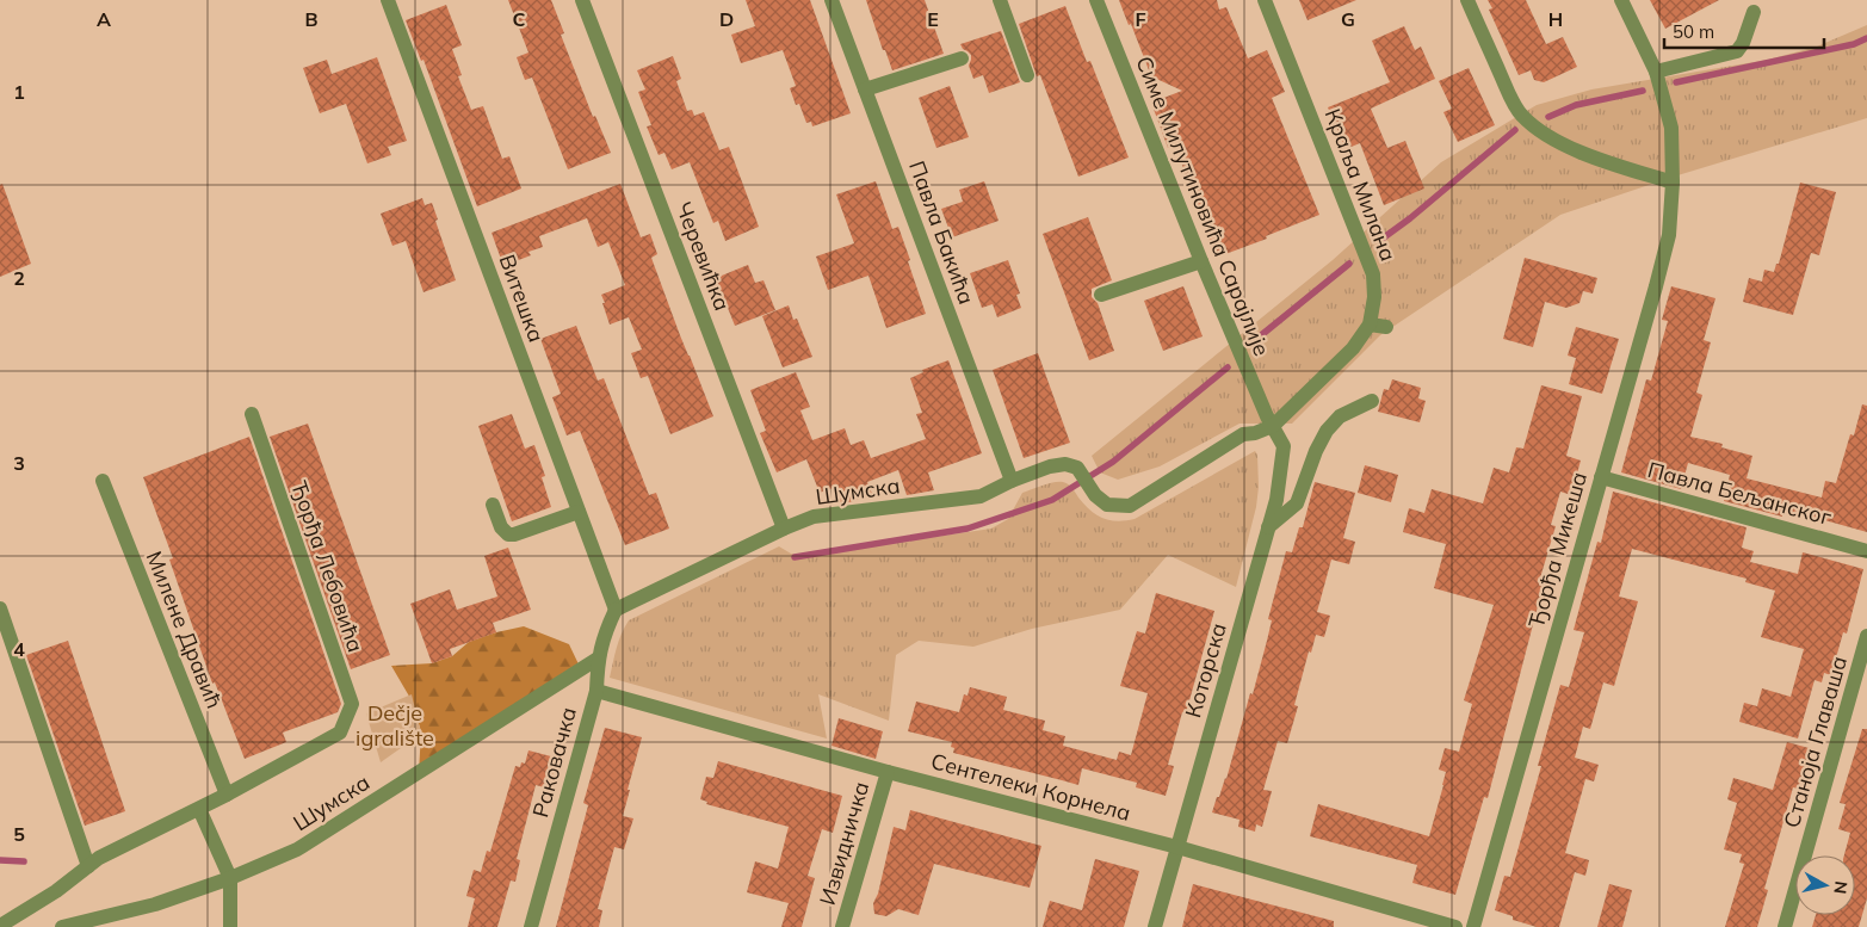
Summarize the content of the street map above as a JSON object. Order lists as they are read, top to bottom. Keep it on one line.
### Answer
{"streets":{"street":["Краља Милана","Симе Милутиновића Сарајлије","Павла Бакића","Черевићка","Витешка","Шумска","Павла Бељанског","Ђорђа Микеша","Ђорђа Лебовића","Милене Дравић","Которска","Станоја Главаша","Раковачка","Сентелеки Корнела","Извидничка"]},"crossings":[["Краља Милана","Симе Милутиновића Сарајлије"],["Краља Милана","Шумска"],["Краља Милана","Которска"],["Симе Милутиновића Сарајлије","Шумска"],["Симе Милутиновића Сарајлије","Которска"],["Павла Бакића","Шумска"],["Черевићка","Шумска"],["Витешка","Шумска"],["Витешка","Раковачка"],["Шумска","Которска"],["Шумска","Раковачка"],["Павла Бељанског","Ђорђа Микеша"],["Ђорђа Лебовића","Милене Дравић"],["Которска","Сентелеки Корнела"],["Раковачка","Сентелеки Корнела"],["Сентелеки Корнела","Извидничка"]],"parks":["Dečje igralište"],"scale_bar":"50 m","north":"right","grid":{"columns":["A","B","C","D","E","F","G","H"],"rows":["1","2","3","4","5"]}}
